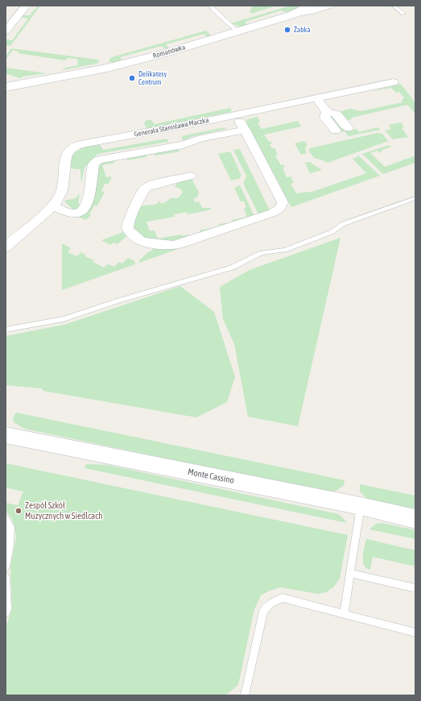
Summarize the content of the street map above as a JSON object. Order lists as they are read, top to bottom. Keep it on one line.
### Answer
{"streets":{"street":["Romanówka","Generała Stanisława Maczka","Monte Cassino"]},"places":["Żabka","Delikatesy Centrum","Zespół Szkół Muzycznych w Siedlcach"]}
